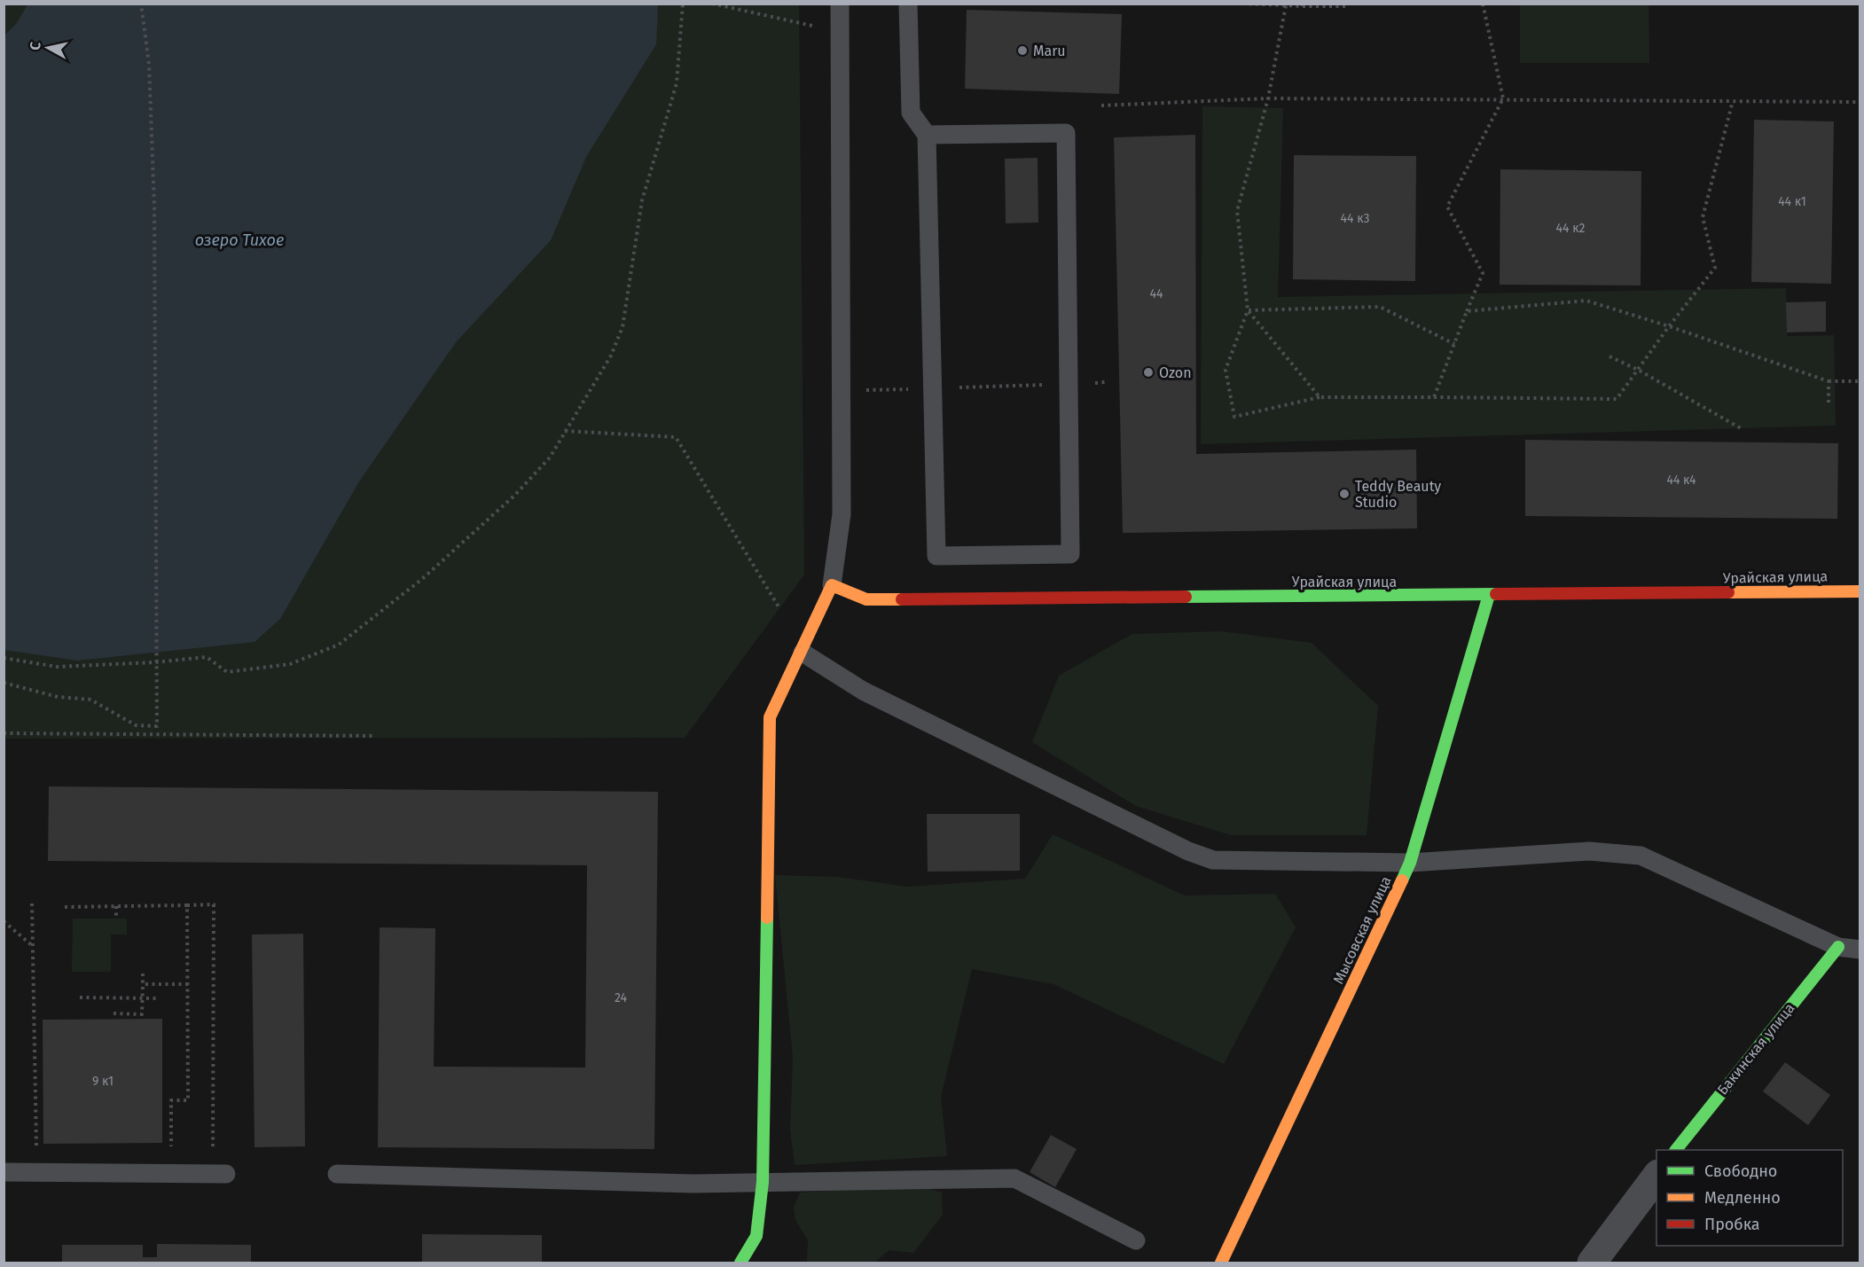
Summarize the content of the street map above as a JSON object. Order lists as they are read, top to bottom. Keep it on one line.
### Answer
{"streets":{"street":["Урайская улица","Мысовская улица","Бакинская улица"]},"crossings":[["Урайская улица","Мысовская улица"]],"water":["озеро Тихое"],"places":["Maru","Ozon","Teddy Beauty Studio"],"house_numbers":["44 к1","44 к3","44 к2","44","44 к4","24","9 к1"],"legend":["Свободно","Медленно","Пробка"],"north":"left"}
